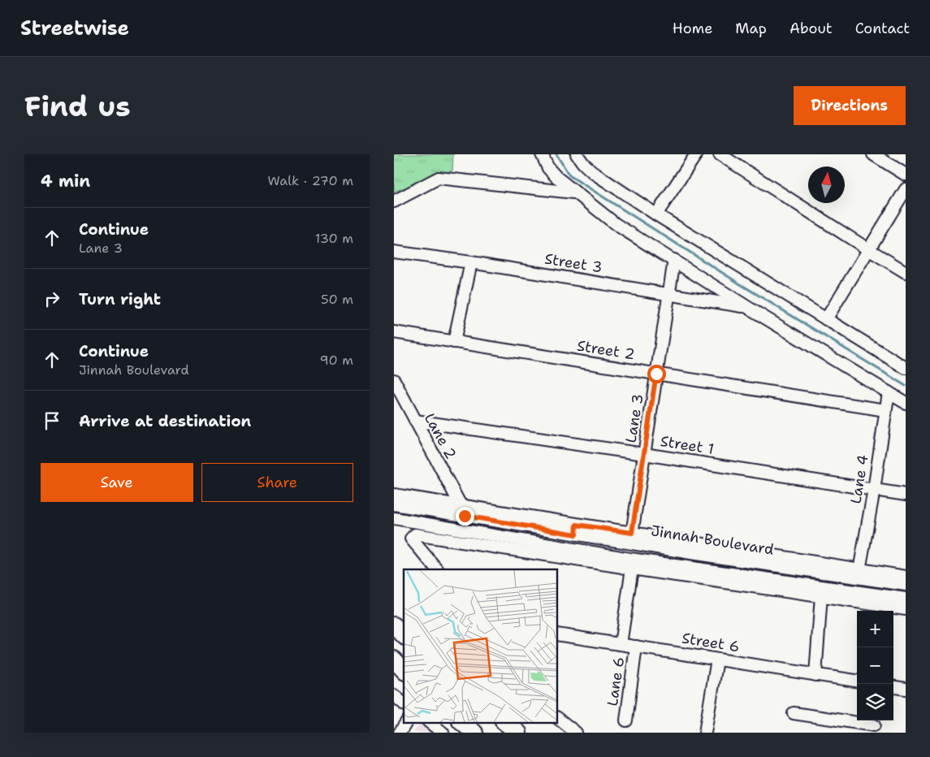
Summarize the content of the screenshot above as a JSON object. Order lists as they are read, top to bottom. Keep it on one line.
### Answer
{"streets":{"street":["Street 3","Street 2","Lane 3","Lane 2","Street 1","Lane 4","Jinnah Boulevard","Street 6","Lane 6"]},"crossings":[["Street 3","Lane 3"],["Street 2","Lane 3"],["Street 2","Lane 4"],["Lane 3","Street 1"],["Lane 2","Street 1"],["Street 1","Lane 4"],["Street 6","Lane 6"]],"north":"top","page":{"header":"Streetwise","nav":["Home","Map","About","Contact"],"buttons":["Directions",["Save","Share"]],"title":"Find us","heading":["4 min","Walk · 270 m"],"list":[["Continue","Lane 3","130 m"],["Turn right","50 m"],["Continue","Jinnah Boulevard","90 m"],"Arrive at destination"],"map_buttons":["+","−"]}}
